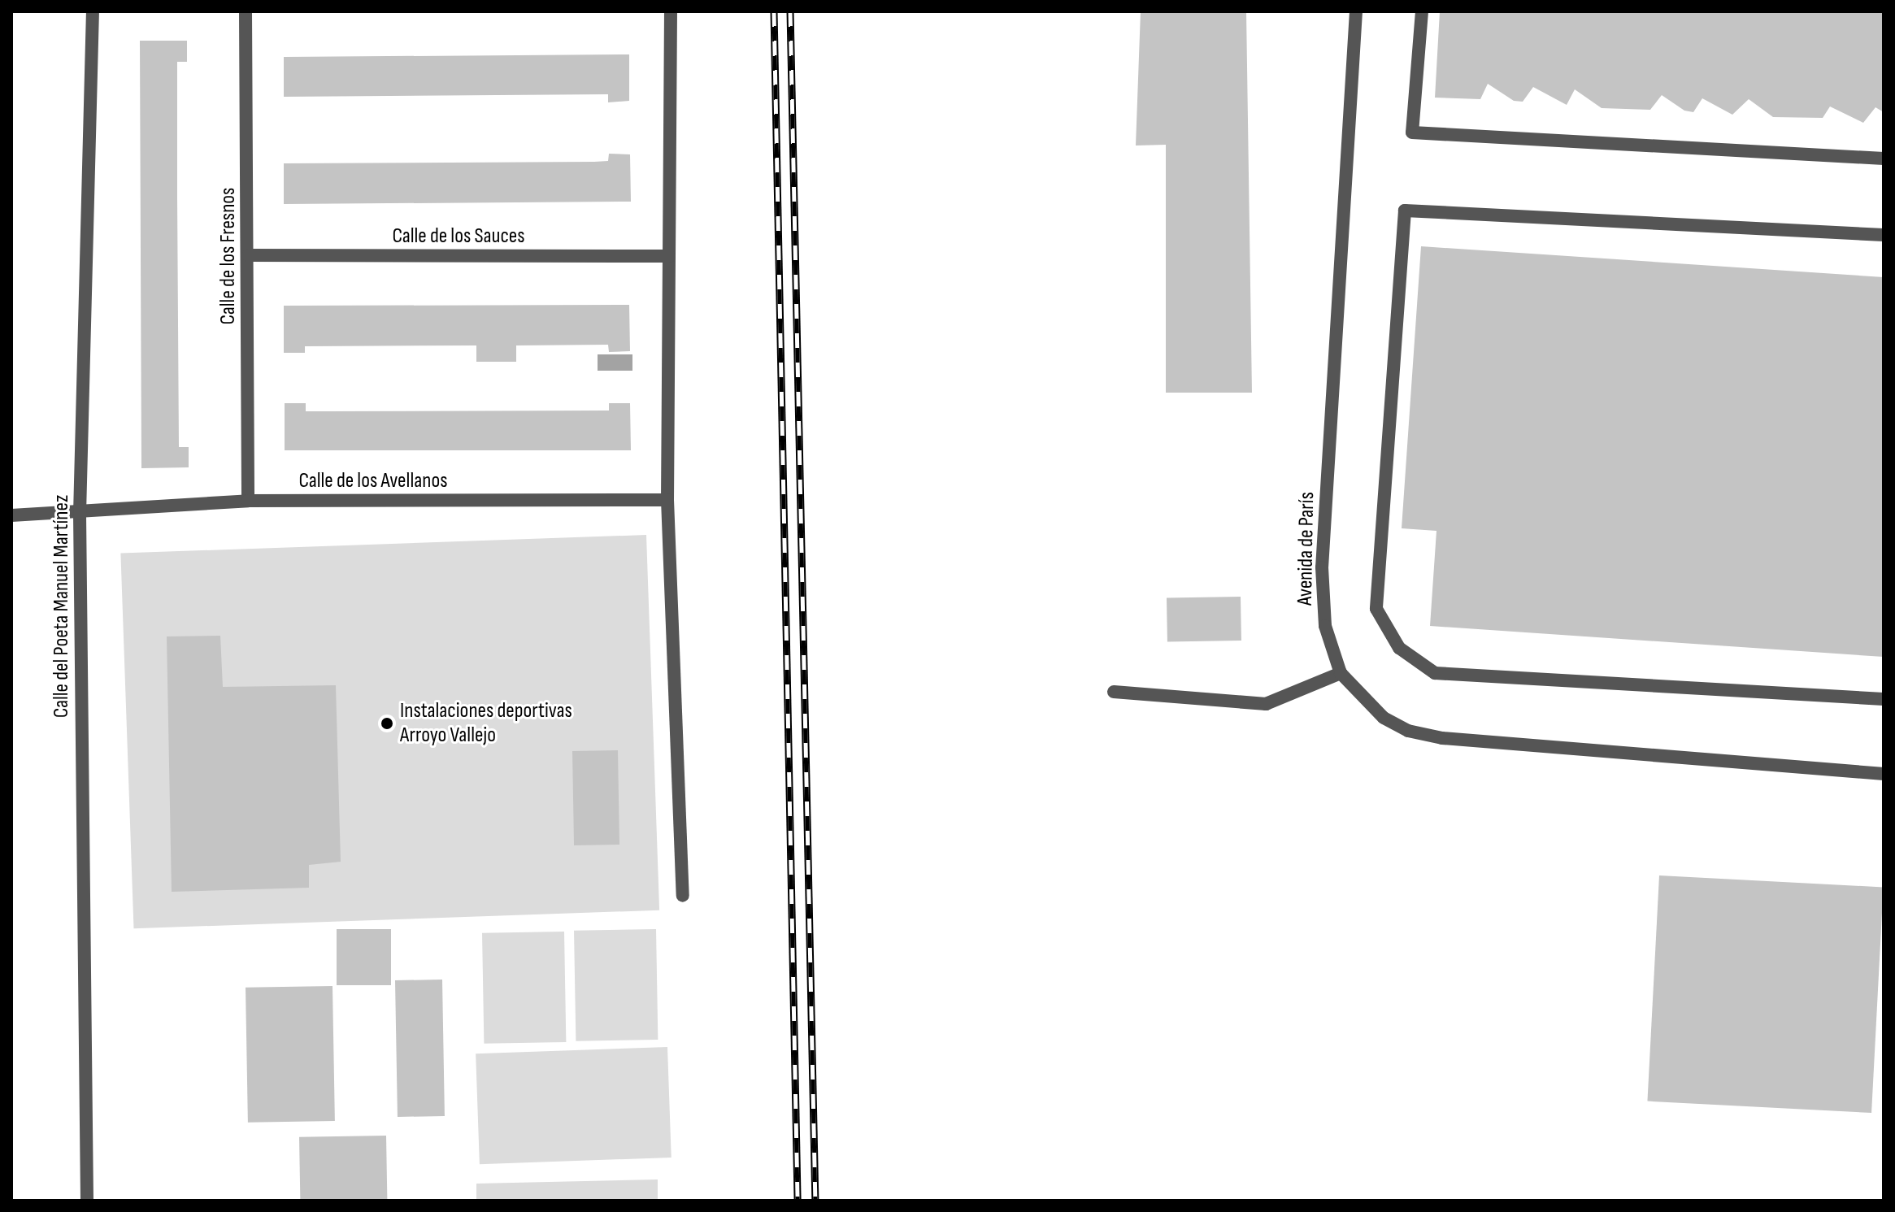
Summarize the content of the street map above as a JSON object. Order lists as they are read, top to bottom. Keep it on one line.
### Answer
{"streets":{"street":["Calle de los Sauces","Calle de los Fresnos","Calle de los Avellanos","Avenida de París","Calle del Poeta Manuel Martínez"]},"crossings":[["Calle de los Sauces","Calle de los Fresnos"],["Calle de los Fresnos","Calle de los Avellanos"],["Calle de los Avellanos","Calle del Poeta Manuel Martínez"]],"places":["Instalaciones deportivas Arroyo Vallejo"]}
